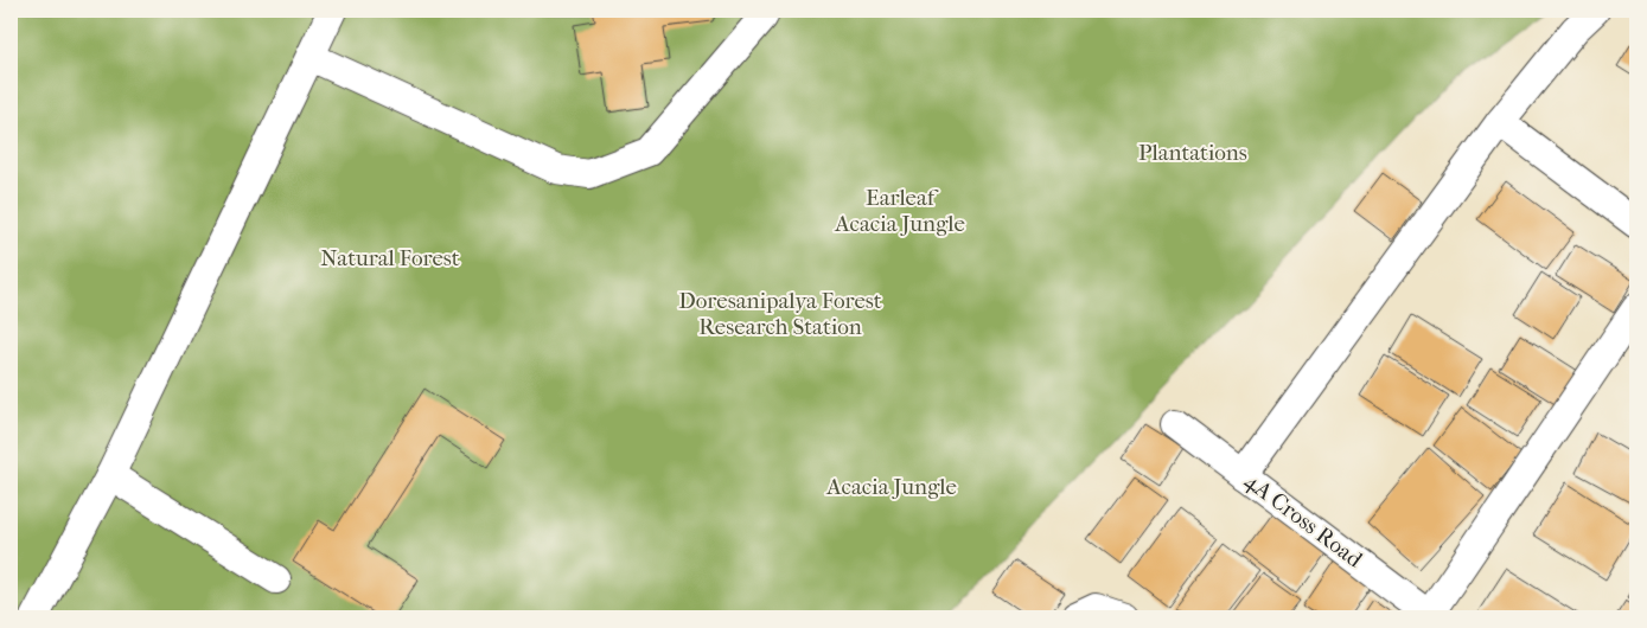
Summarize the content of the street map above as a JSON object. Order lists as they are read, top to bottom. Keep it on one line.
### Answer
{"streets":{"street":["4A Cross Road"]},"parks":["Plantations","Earleaf Acacia Jungle","Natural Forest","Doresanipalya Forest Research Station","Acacia Jungle"]}
